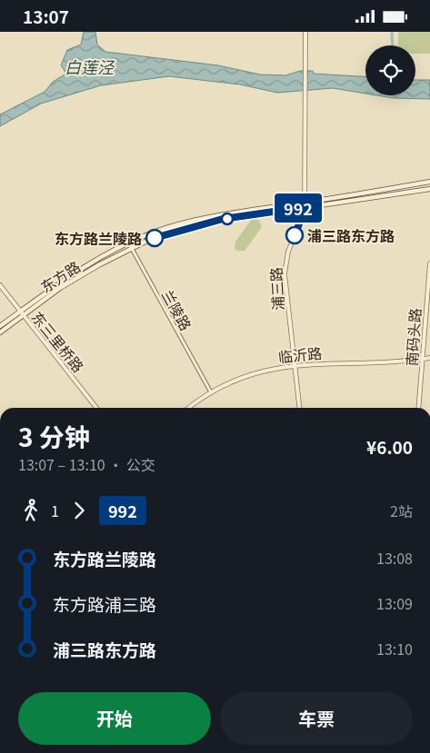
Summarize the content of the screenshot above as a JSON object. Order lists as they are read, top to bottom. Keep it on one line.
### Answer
{"streets":{"main road":["东方路"],"street":["浦三路","兰陵路","南码头路","东三里桥路","临沂路"]},"crossings":[["东方路","浦三路"],["东方路","兰陵路"],["东方路","东三里桥路"],["浦三路","临沂路"],["兰陵路","临沂路"],["南码头路","临沂路"]],"water":["白莲泾"],"places":["浦三路东方路","东方路兰陵路"],"lines":["bus line 992"],"page":{"status":"13:07","on_map":"992","heading":["3 分钟","13:07 – 13:10 · 公交","¥6.00"],"legs":["1","992","2站"],"list":[{"name":"东方路兰陵路","value":"13:08"},{"name":"东方路浦三路","value":"13:09"},{"name":"浦三路东方路","value":"13:10"}],"buttons":["开始","车票"]}}
